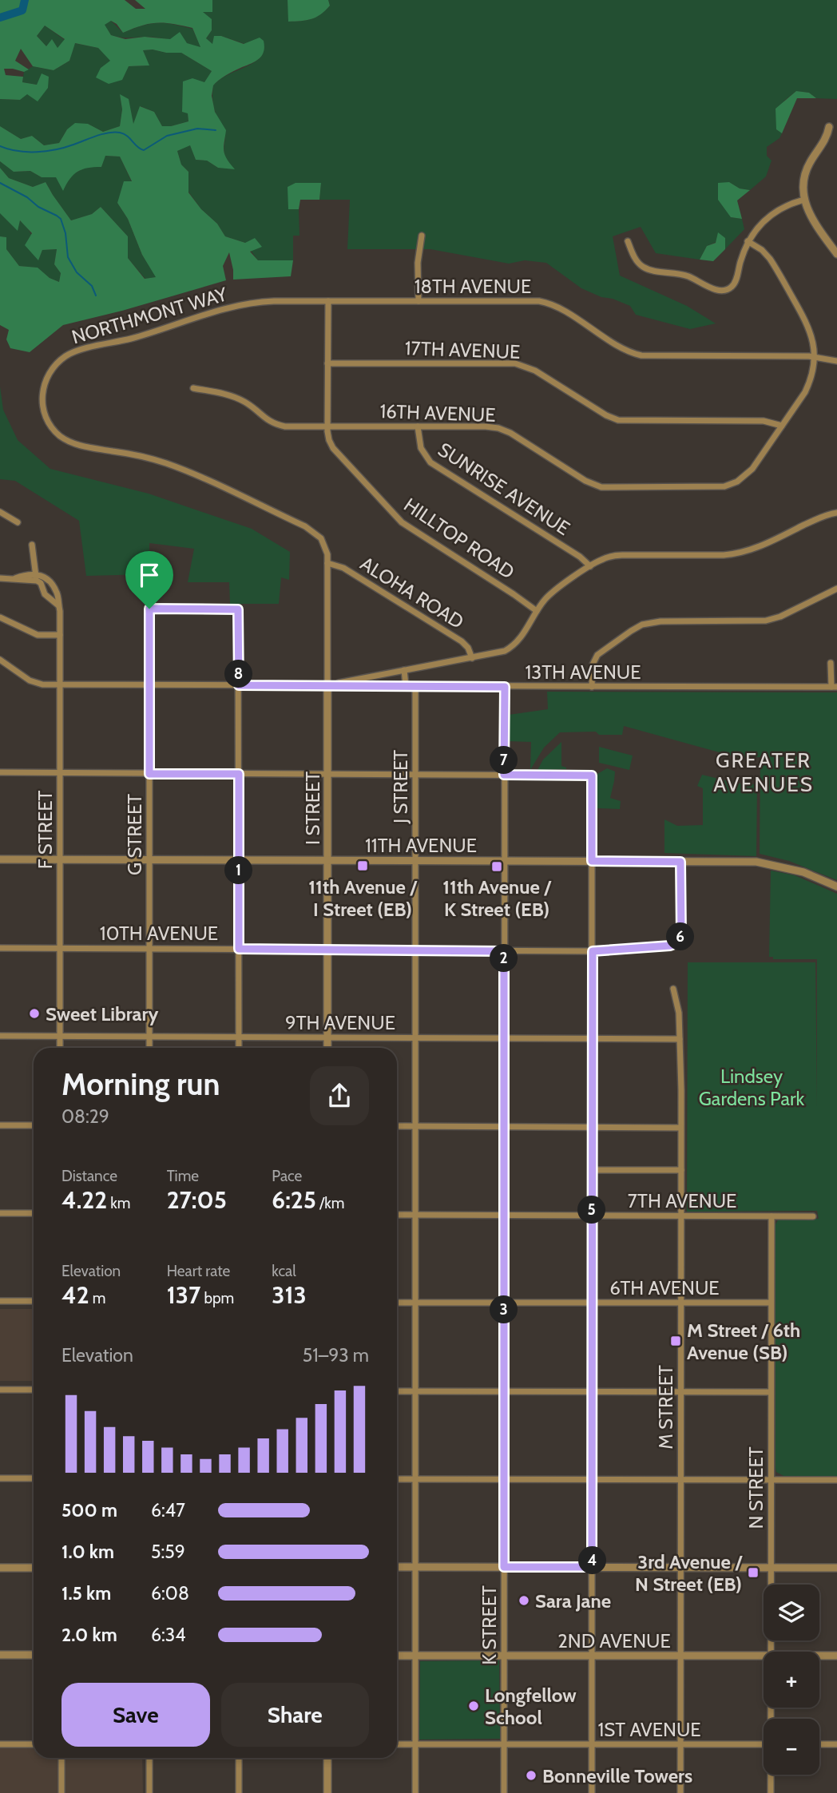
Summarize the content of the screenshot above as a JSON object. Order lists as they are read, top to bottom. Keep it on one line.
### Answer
{"streets":{"street":["18TH AVENUE","NORTHMONT WAY","17TH AVENUE","16TH AVENUE","SUNRISE AVENUE","HILLTOP ROAD","ALOHA ROAD","13TH AVENUE","J STREET","I STREET","F STREET","G STREET","11TH AVENUE","10TH AVENUE","9TH AVENUE","7TH AVENUE","6TH AVENUE","M STREET","N STREET","K STREET","2ND AVENUE","1ST AVENUE"]},"crossings":[["18TH AVENUE","NORTHMONT WAY"],["18TH AVENUE","16TH AVENUE"],["18TH AVENUE","HILLTOP ROAD"],["NORTHMONT WAY","HILLTOP ROAD"],["NORTHMONT WAY","I STREET"],["17TH AVENUE","16TH AVENUE"],["17TH AVENUE","HILLTOP ROAD"],["16TH AVENUE","SUNRISE AVENUE"],["16TH AVENUE","HILLTOP ROAD"],["ALOHA ROAD","I STREET"],["13TH AVENUE","J STREET"],["13TH AVENUE","I STREET"],["13TH AVENUE","F STREET"],["13TH AVENUE","G STREET"],["13TH AVENUE","K STREET"],["J STREET","11TH AVENUE"],["J STREET","10TH AVENUE"],["J STREET","9TH AVENUE"],["J STREET","7TH AVENUE"],["J STREET","6TH AVENUE"],["J STREET","2ND AVENUE"],["J STREET","1ST AVENUE"],["I STREET","11TH AVENUE"],["I STREET","10TH AVENUE"],["I STREET","9TH AVENUE"],["F STREET","11TH AVENUE"],["F STREET","10TH AVENUE"],["F STREET","9TH AVENUE"],["G STREET","11TH AVENUE"],["G STREET","10TH AVENUE"],["G STREET","9TH AVENUE"],["11TH AVENUE","10TH AVENUE"],["11TH AVENUE","K STREET"],["10TH AVENUE","K STREET"],["9TH AVENUE","M STREET"],["9TH AVENUE","K STREET"],["7TH AVENUE","M STREET"],["7TH AVENUE","N STREET"],["7TH AVENUE","K STREET"],["6TH AVENUE","M STREET"],["6TH AVENUE","N STREET"],["6TH AVENUE","K STREET"],["M STREET","2ND AVENUE"],["M STREET","1ST AVENUE"],["K STREET","2ND AVENUE"],["K STREET","1ST AVENUE"]],"districts":["GREATER AVENUES"],"parks":["Lindsey Gardens Park"],"places":{"transit":["11th Avenue / I Street (EB)","11th Avenue / K Street (EB)","M Street / 6th Avenue (SB)","3rd Avenue / N Street (EB)"],"other":["Sweet Library","Sara Jane","Longfellow School","Bonneville Towers"]},"page":{"pins":["8","7","1","6","2","5","3","4"],"heading":["Morning run","08:29"],"stats":[["Distance","4.22 km"],["Time","27:05"],["Pace","6:25 /km"],["Elevation","42 m"],["Heart rate","137 bpm"],["kcal","313"]],"chart":["Elevation","51–93 m"],"list":[{"name":"500 m","note":"6:47"},{"name":"1.0 km","note":"5:59"},{"name":"1.5 km","note":"6:08"},{"name":"2.0 km","note":"6:34"}],"map_buttons":["+","−"],"buttons":["Save","Share"]}}
